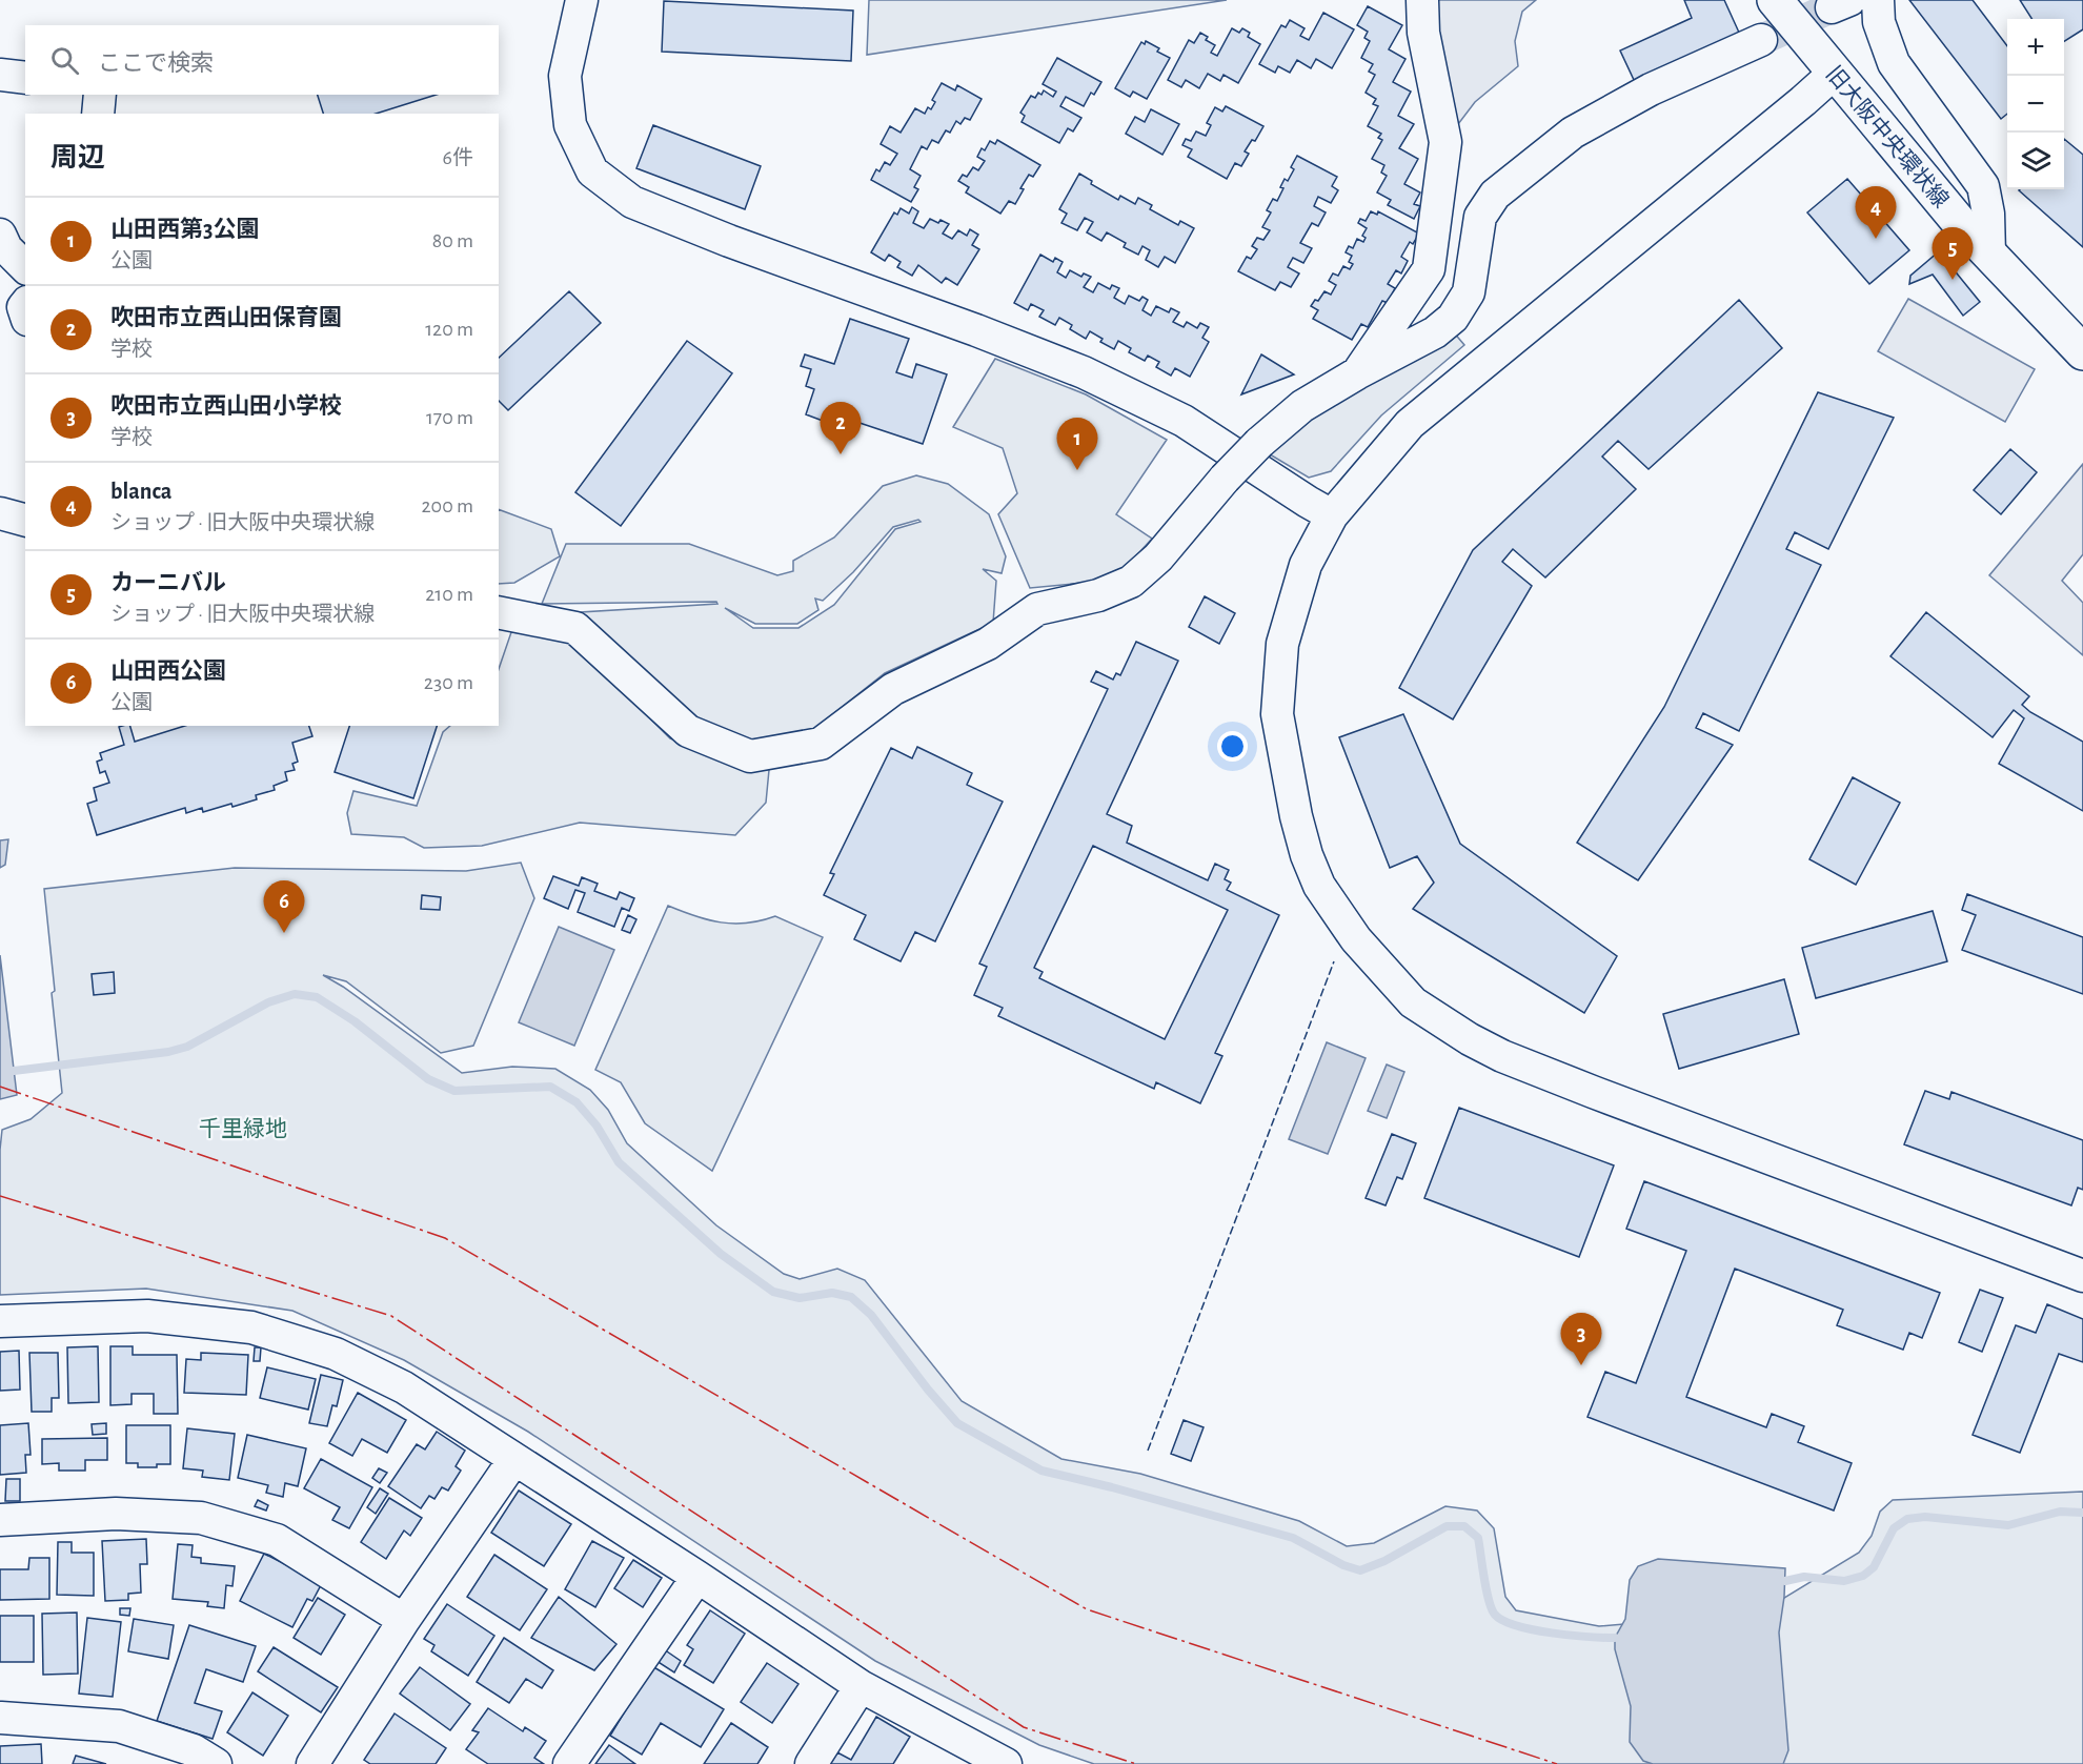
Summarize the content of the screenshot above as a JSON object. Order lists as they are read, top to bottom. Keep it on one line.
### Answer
{"streets":{"main road":["旧大阪中央環状線"]},"parks":["千里緑地"],"page":{"map_buttons":["+","−"],"search":"ここで検索","heading":["周辺","6件"],"pins":["4","5","2","1","6","3"],"list":[{"mark":"1","name":"山田西第3公園","note":"公園","value":"80 m"},{"mark":"2","name":"吹田市立西山田保育園","note":"学校","value":"120 m"},{"mark":"3","name":"吹田市立西山田小学校","note":"学校","value":"170 m"},{"mark":"4","name":"blanca","note":"ショップ · 旧大阪中央環状線","value":"200 m"},{"mark":"5","name":"カーニバル","note":"ショップ · 旧大阪中央環状線","value":"210 m"},{"mark":"6","name":"山田西公園","note":"公園","value":"230 m"}]}}
